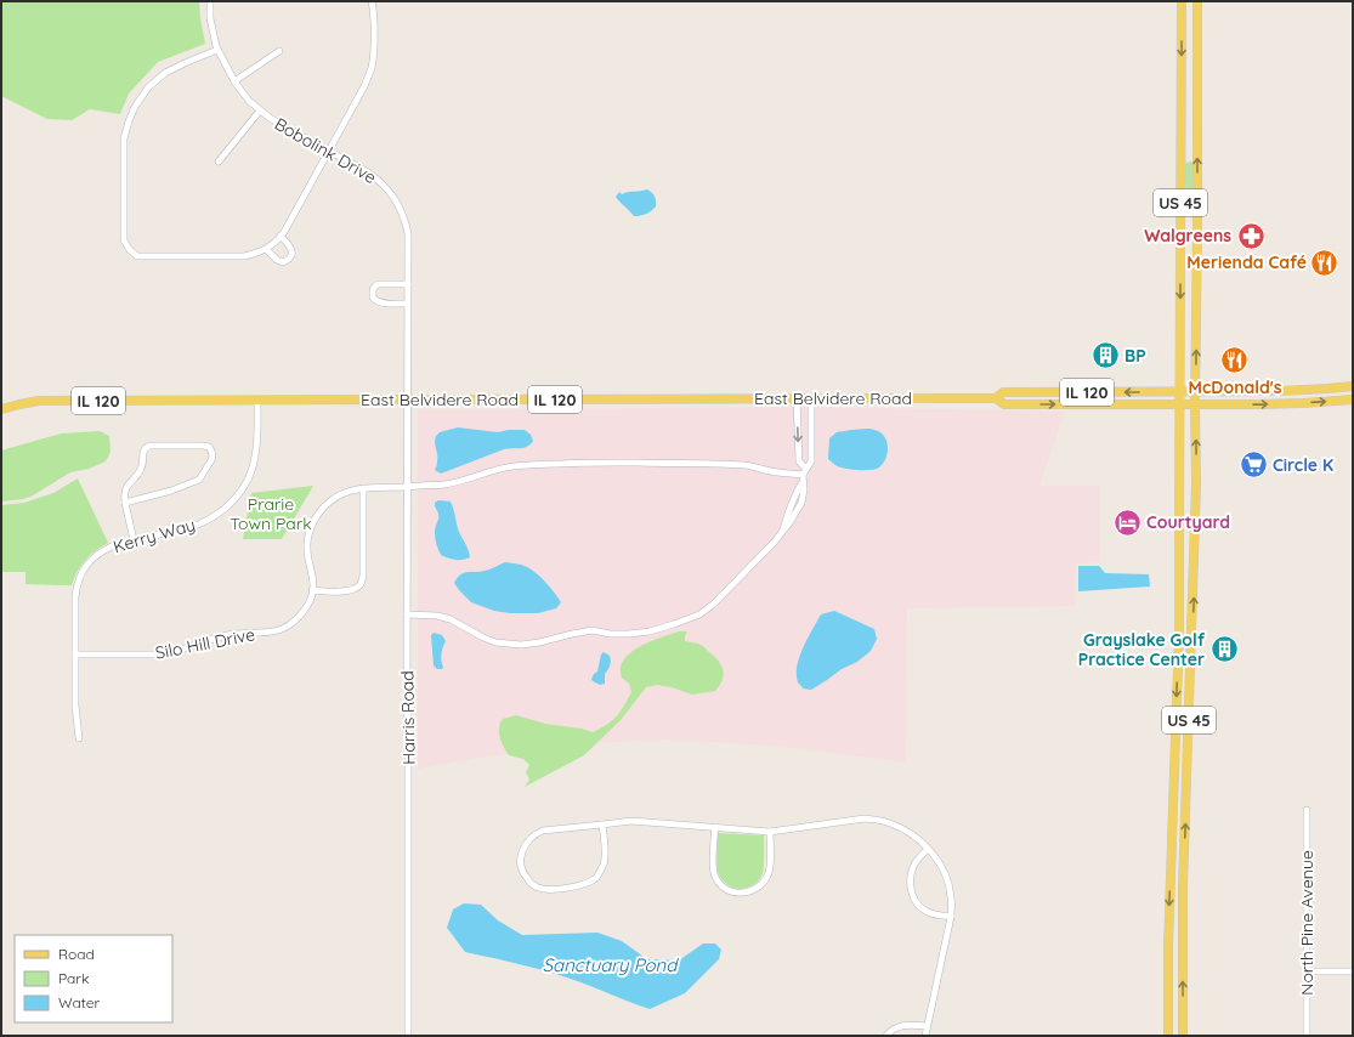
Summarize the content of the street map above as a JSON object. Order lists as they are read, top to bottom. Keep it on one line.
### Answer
{"streets":{"main road":["US 45","IL 120","East Belvidere Road"],"street":["Bobolink Drive","Kerry Way","Silo Hill Drive","Harris Road","North Pine Avenue"]},"crossings":[["Bobolink Drive","East Belvidere Road"],["Bobolink Drive","Harris Road"],["US 45","IL 120"],["US 45","East Belvidere Road"],["IL 120","East Belvidere Road"],["East Belvidere Road","Kerry Way"],["East Belvidere Road","Harris Road"],["Kerry Way","Silo Hill Drive"]],"water":["Sanctuary Pond"],"parks":["Prarie Town Park"],"places":{"pharmacy":["Walgreens"],"restaurant":["Merienda Café","McDonald's"],"building":["BP","Grayslake Golf Practice Center"],"supermarket":["Circle K"],"hotel":["Courtyard"]},"legend":["Road","Park","Water"]}
